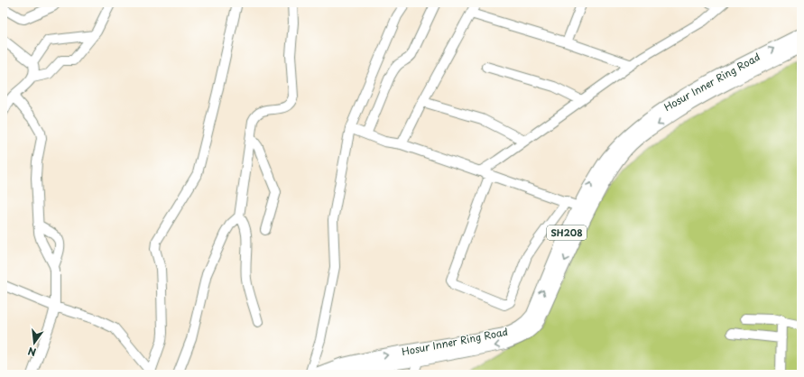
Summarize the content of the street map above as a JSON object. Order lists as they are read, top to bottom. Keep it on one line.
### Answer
{"streets":{"main road":["Hosur Inner Ring Road","SH208"]},"north":"bottom"}
